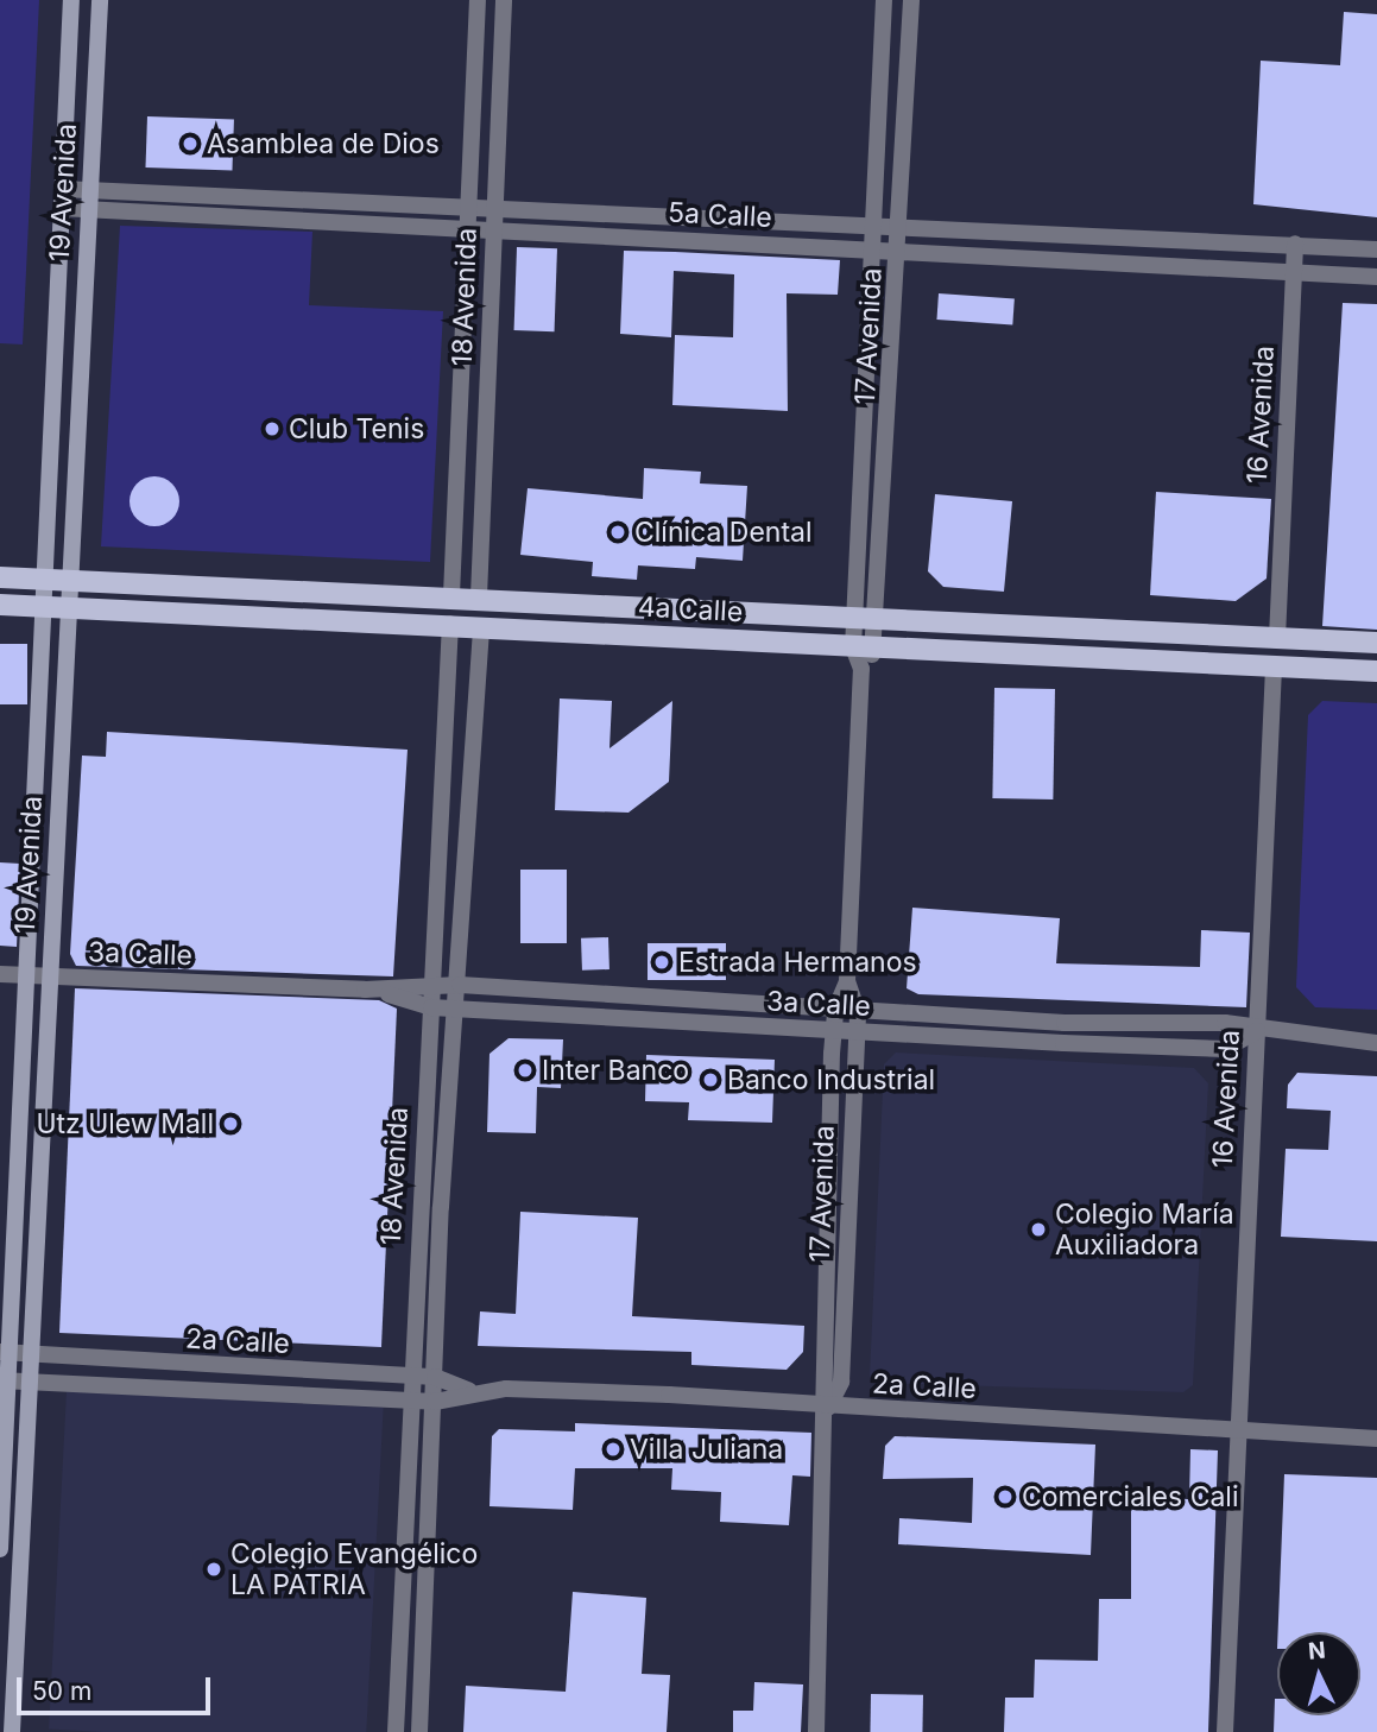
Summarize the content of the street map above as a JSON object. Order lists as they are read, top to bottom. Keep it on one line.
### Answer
{"streets":{"main road":["19 Avenida","4a Calle"],"street":["5a Calle","18 Avenida","17 Avenida","16 Avenida","3a Calle","2a Calle"]},"crossings":[["19 Avenida","5a Calle"],["19 Avenida","4a Calle"],["19 Avenida","3a Calle"],["19 Avenida","2a Calle"],["5a Calle","18 Avenida"],["5a Calle","17 Avenida"],["5a Calle","16 Avenida"],["18 Avenida","4a Calle"],["18 Avenida","3a Calle"],["18 Avenida","2a Calle"],["17 Avenida","4a Calle"],["17 Avenida","3a Calle"],["17 Avenida","2a Calle"],["16 Avenida","4a Calle"],["16 Avenida","3a Calle"],["16 Avenida","2a Calle"]],"places":["Asamblea de Dios","Club Tenis","Clínica Dental","Estrada Hermanos","Inter Banco","Banco Industrial","Utz Ulew Mall","Colegio María Auxiliadora","Villa Juliana","Comerciales Cali","Colegio Evangélico LA PATRIA"],"scale_bar":"50 m","north":"top"}
